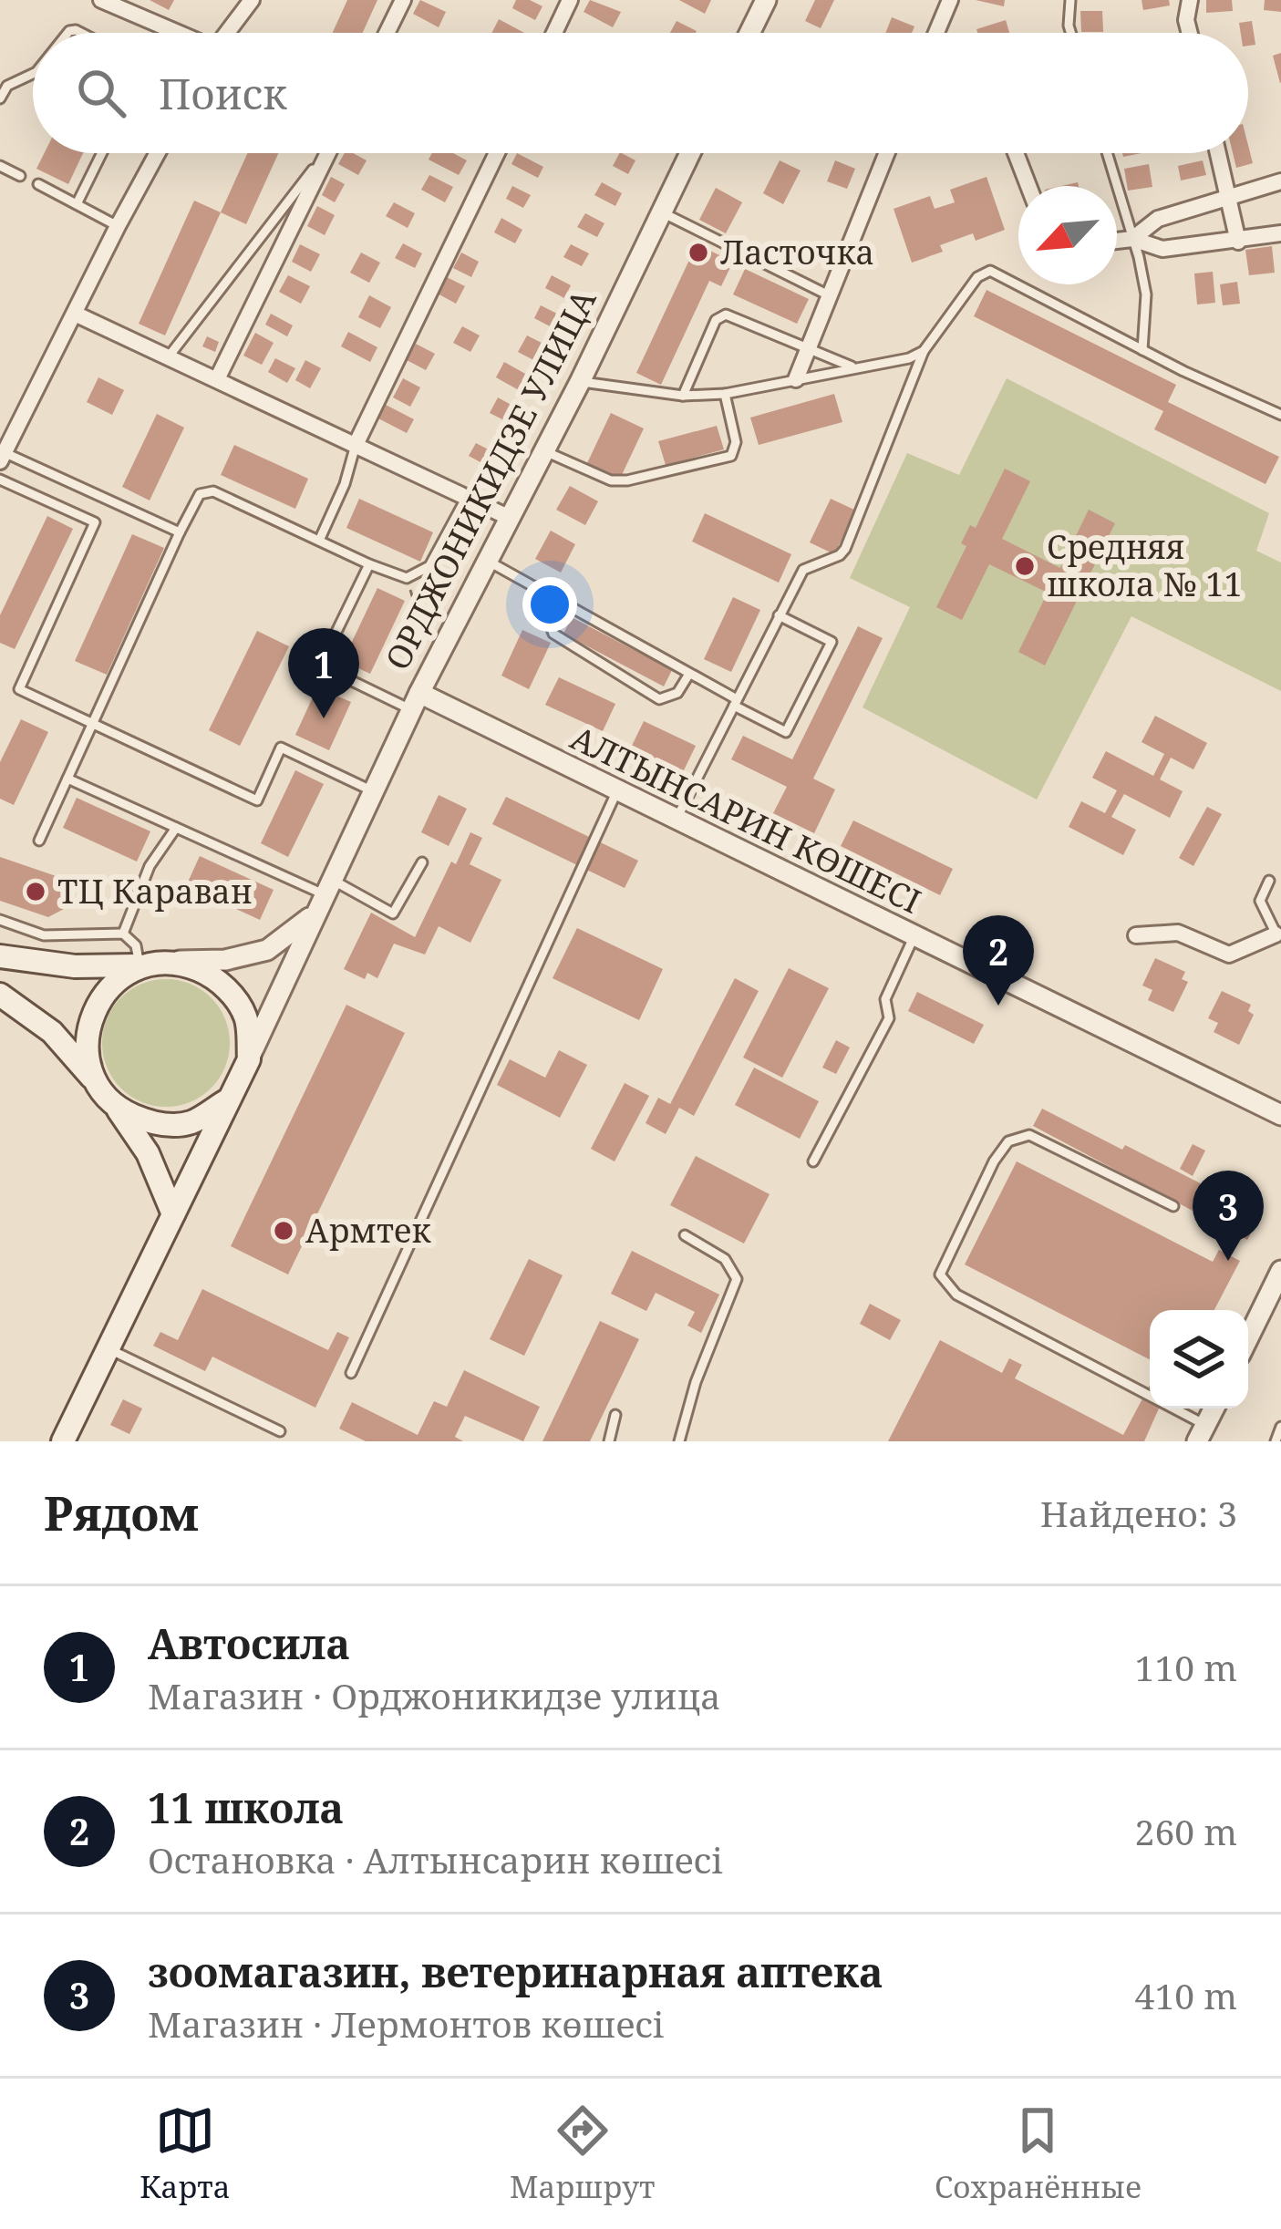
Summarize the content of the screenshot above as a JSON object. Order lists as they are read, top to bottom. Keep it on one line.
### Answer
{"streets":{"street":["ОРДЖОНИКИДЗЕ УЛИЦА","АЛТЫНСАРИН КӨШЕСІ"]},"crossings":[["ОРДЖОНИКИДЗЕ УЛИЦА","АЛТЫНСАРИН КӨШЕСІ"]],"places":["Ласточка","Средняя школа № 11","ТЦ Караван","Армтек"],"north":"bottom left","page":{"search":"Поиск","pins":["1","2","3"],"heading":["Рядом","Найдено: 3"],"list":[{"mark":"1","name":"Автосила","note":"Магазин · Орджоникидзе улица","value":"110 m"},{"mark":"2","name":"11 школа","note":"Остановка · Алтынсарин көшесі","value":"260 m"},{"mark":"3","name":"зоомагазин, ветеринарная аптека","note":"Магазин · Лермонтов көшесі","value":"410 m"}],"nav":["Карта","Маршрут","Сохранённые"]}}
